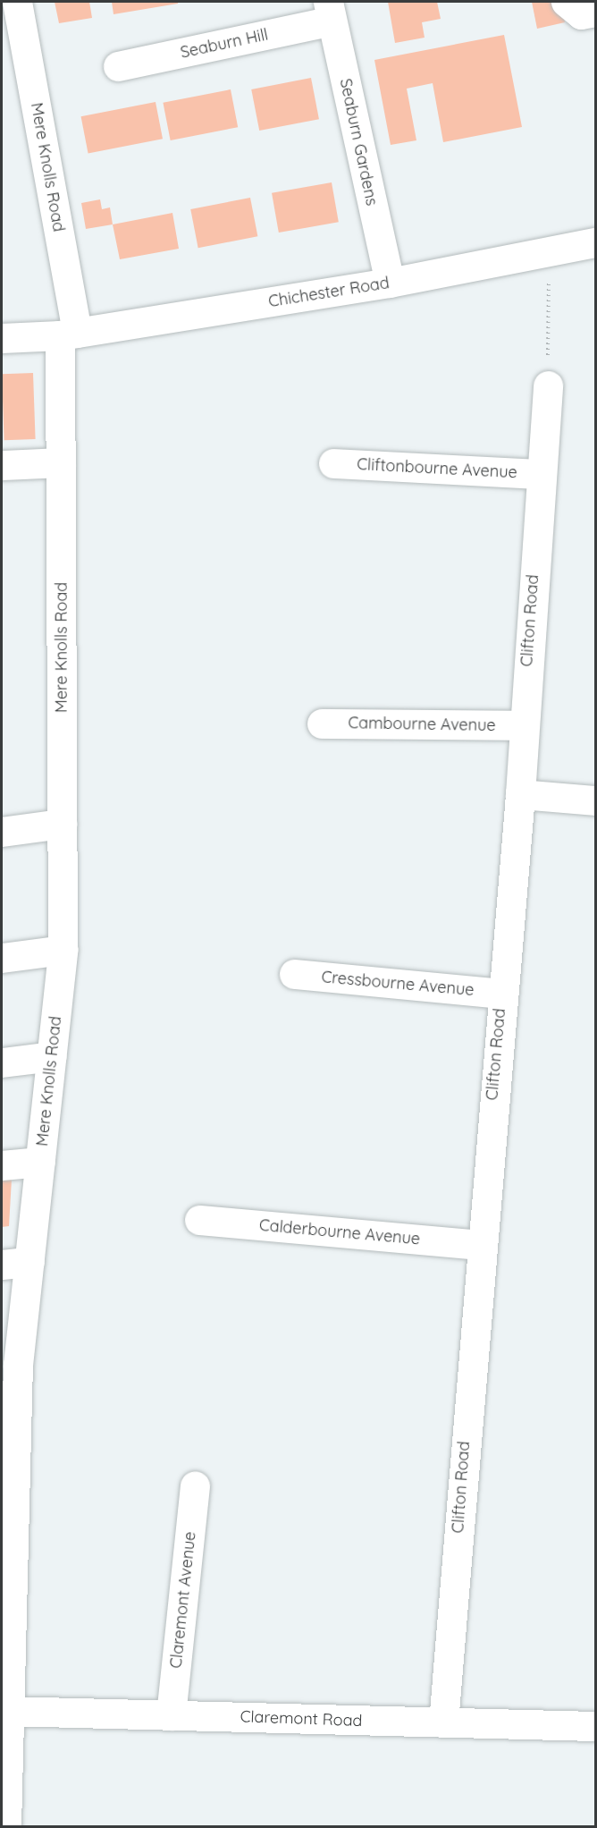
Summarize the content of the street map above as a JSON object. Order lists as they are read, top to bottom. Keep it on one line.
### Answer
{"streets":{"street":["Seaburn Hill","Seaburn Gardens","Mere Knolls Road","Chichester Road","Cliftonbourne Avenue","Clifton Road","Cambourne Avenue","Cressbourne Avenue","Calderbourne Avenue","Claremont Avenue","Claremont Road"]},"crossings":[["Seaburn Hill","Seaburn Gardens"],["Seaburn Gardens","Chichester Road"],["Mere Knolls Road","Chichester Road"],["Mere Knolls Road","Claremont Road"],["Cliftonbourne Avenue","Clifton Road"],["Clifton Road","Cambourne Avenue"],["Clifton Road","Cressbourne Avenue"],["Clifton Road","Calderbourne Avenue"],["Clifton Road","Claremont Road"],["Claremont Avenue","Claremont Road"]]}
